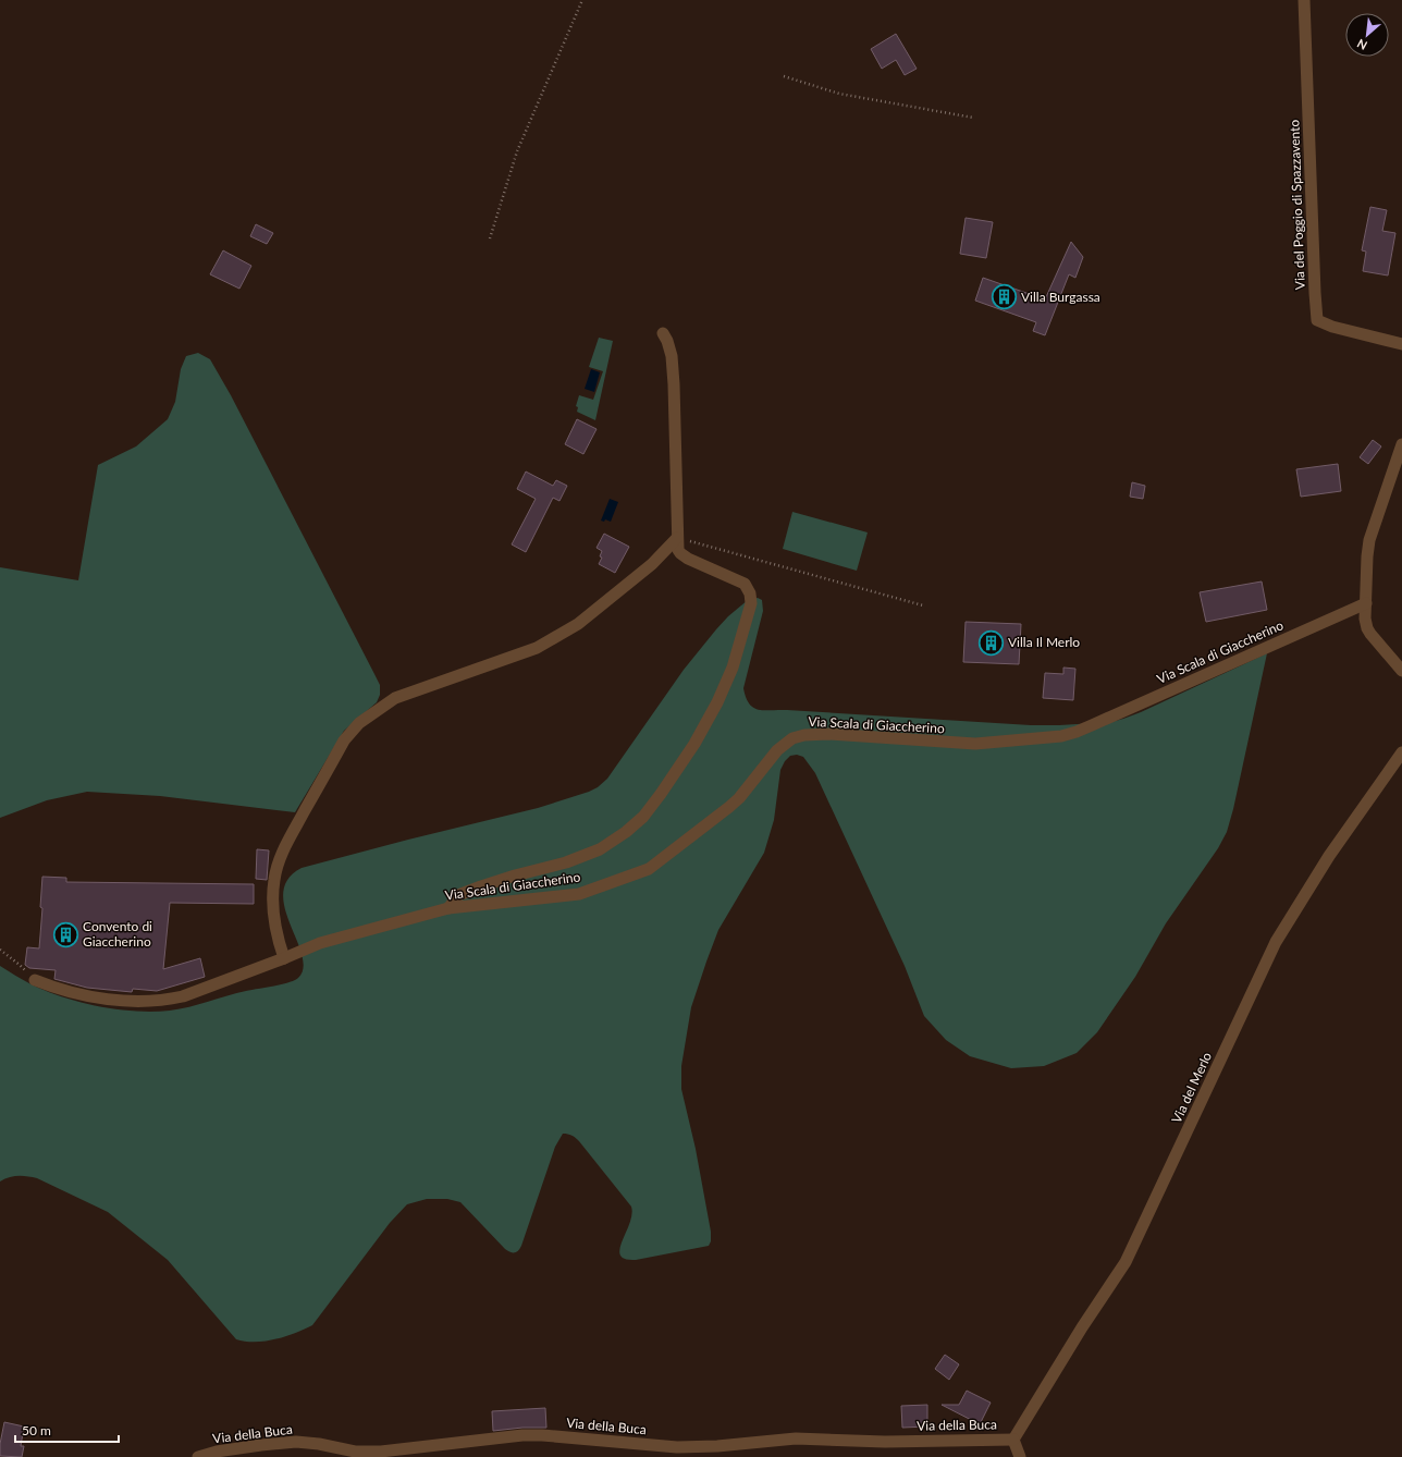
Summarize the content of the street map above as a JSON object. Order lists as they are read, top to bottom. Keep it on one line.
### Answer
{"streets":{"street":["Via del Poggio di Spazzavento","Via Scala di Giaccherino","Via del Merlo","Via della Buca"]},"crossings":[["Via del Merlo","Via della Buca"]],"places":{"building":["Villa Burgassa","Villa Il Merlo","Convento di Giaccherino"]},"scale_bar":"50 m","north":"bottom left"}
